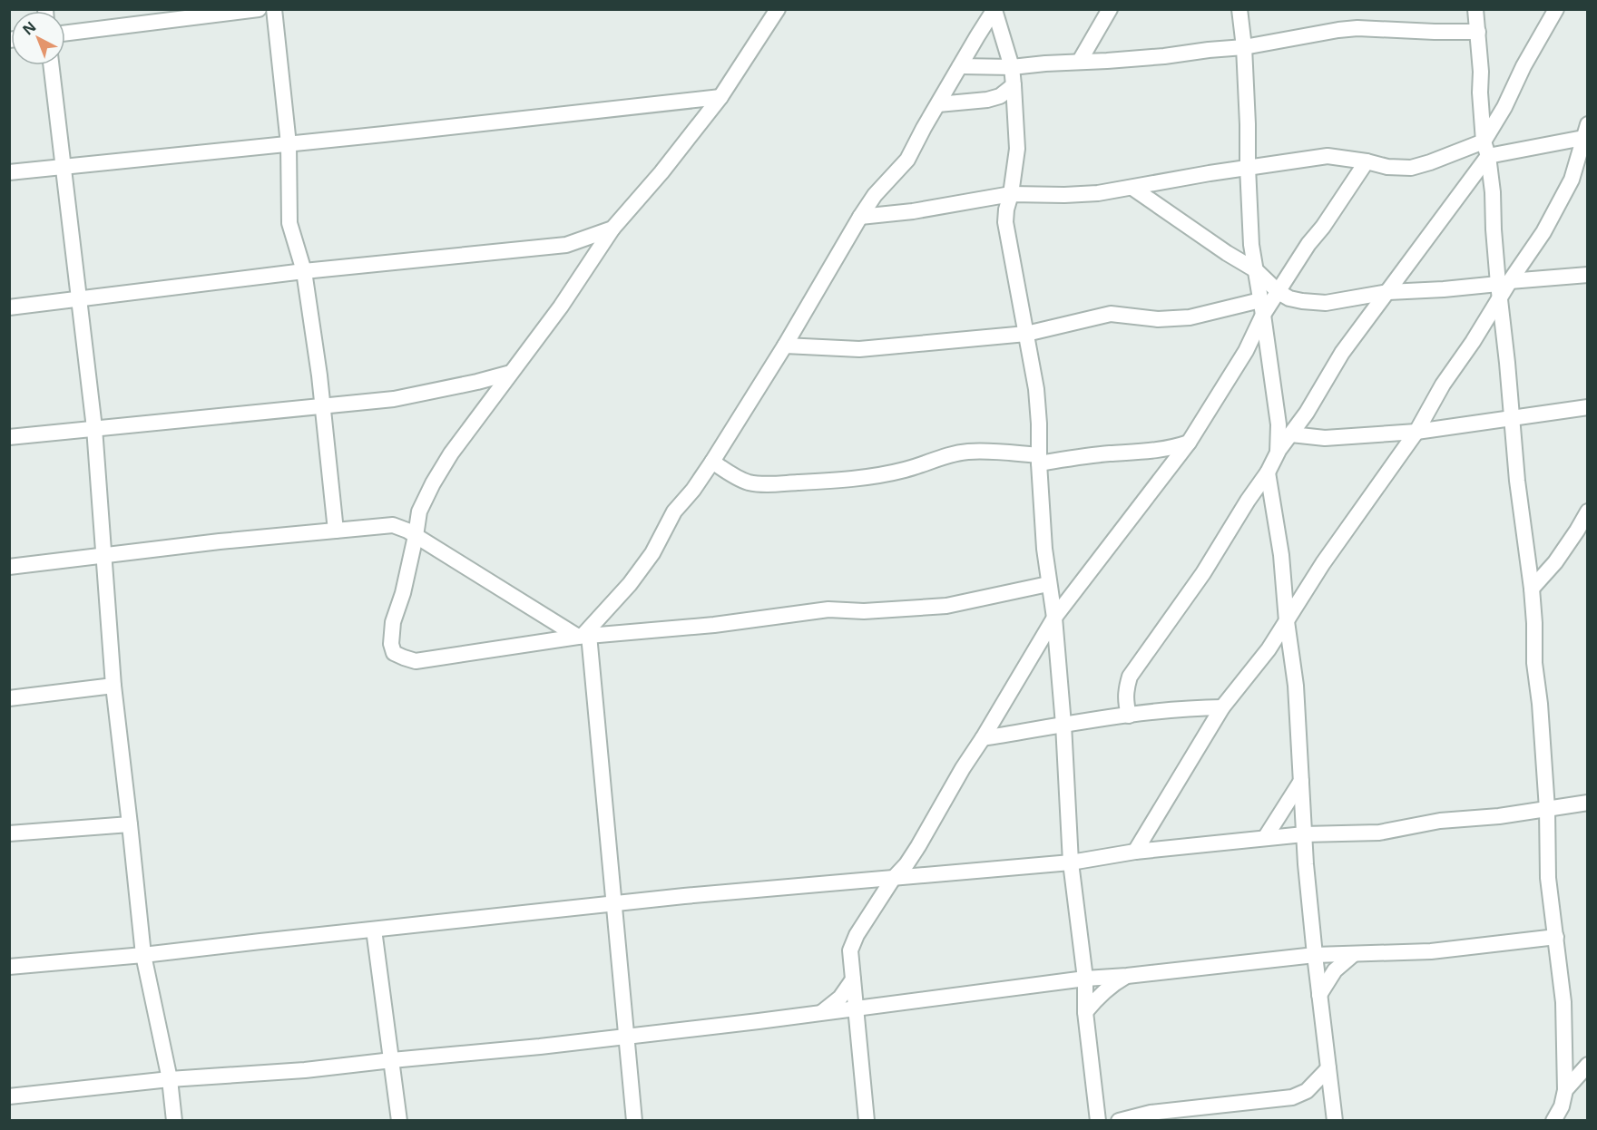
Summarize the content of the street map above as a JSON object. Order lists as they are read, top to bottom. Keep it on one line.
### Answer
{"north":"top left"}
